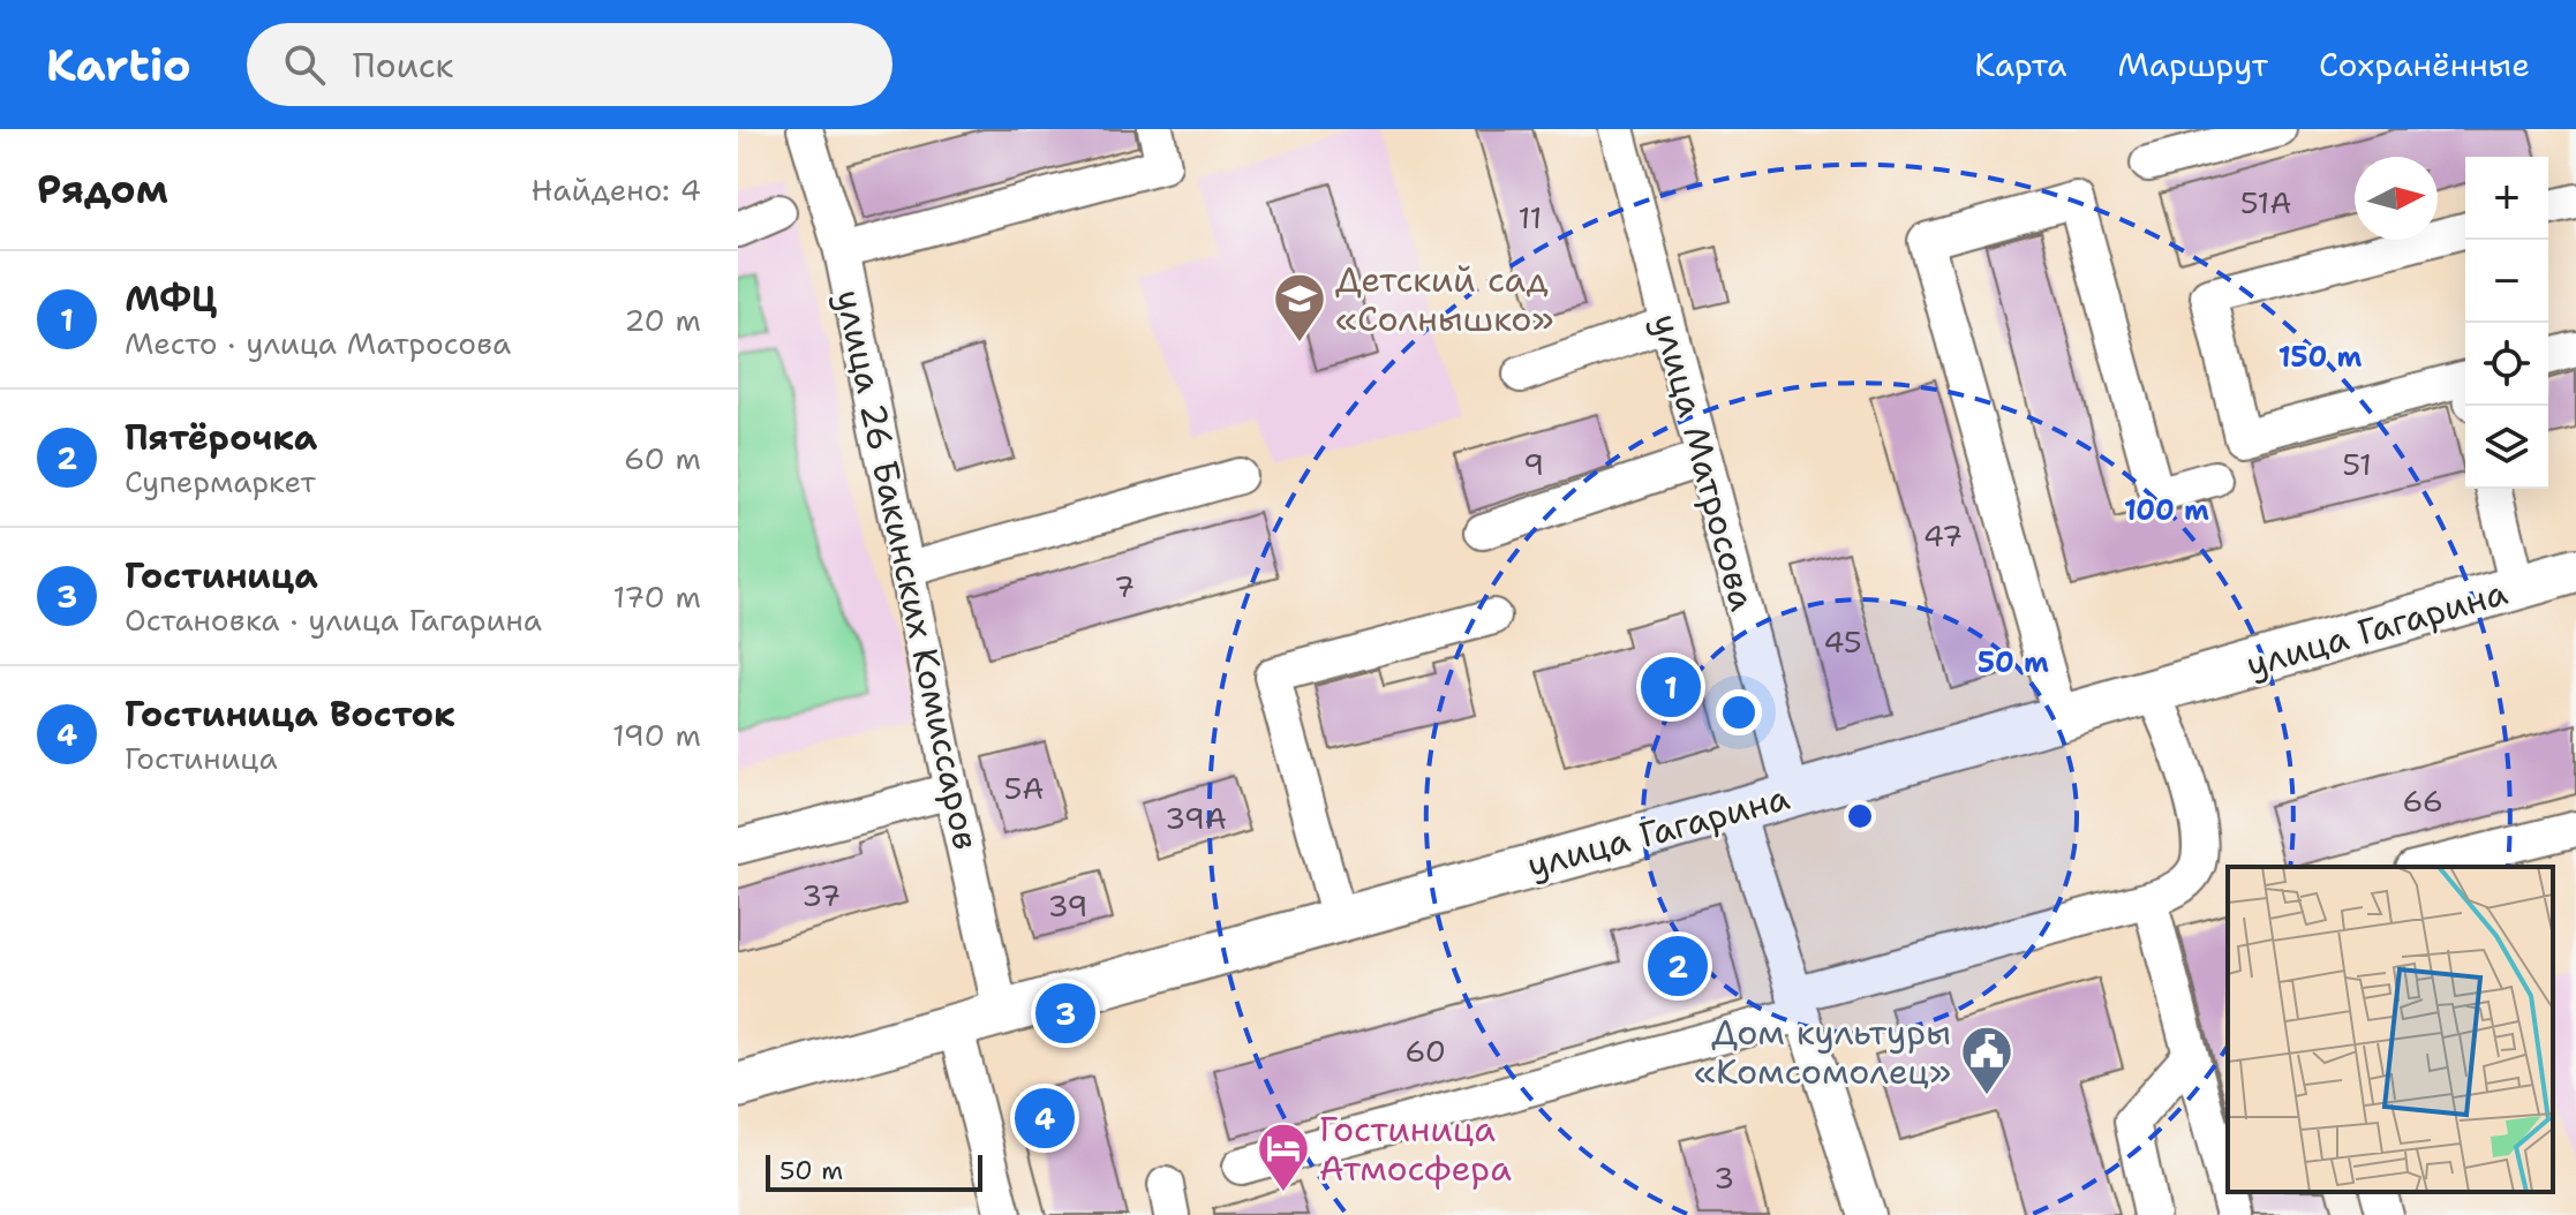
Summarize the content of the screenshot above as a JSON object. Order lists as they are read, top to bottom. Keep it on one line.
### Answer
{"streets":{"main road":["улица Гагарина"],"street":["улица Матросова","улица 26 Бакинских Комиссаров"]},"crossings":[["улица Матросова","улица Гагарина"],["улица 26 Бакинских Комиссаров","улица Гагарина"]],"places":{"school or university":["Детский сад «Солнышко»"],"public building":["Дом культуры «Комсомолец»"],"hotel":["Гостиница Атмосфера"]},"house_numbers":["51А","11","9","51","47","7","45","5А","66","39А","37","39","60","3"],"scale_bar":"50 m","north":"right","page":{"header":"Kartio","search":"Поиск","nav":["Карта","Маршрут","Сохранённые"],"heading":["Рядом","Найдено: 4"],"map_buttons":["+","−"],"list":[{"mark":"1","name":"МФЦ","note":"Место · улица Матросова","value":"20 m"},{"mark":"2","name":"Пятёрочка","note":"Супермаркет","value":"60 m"},{"mark":"3","name":"Гостиница","note":"Остановка · улица Гагарина","value":"170 m"},{"mark":"4","name":"Гостиница Восток","note":"Гостиница","value":"190 m"}],"pins":["1","2","3","4"],"scale":"50 m"},"rings":["150 m","100 m","50 m"]}
